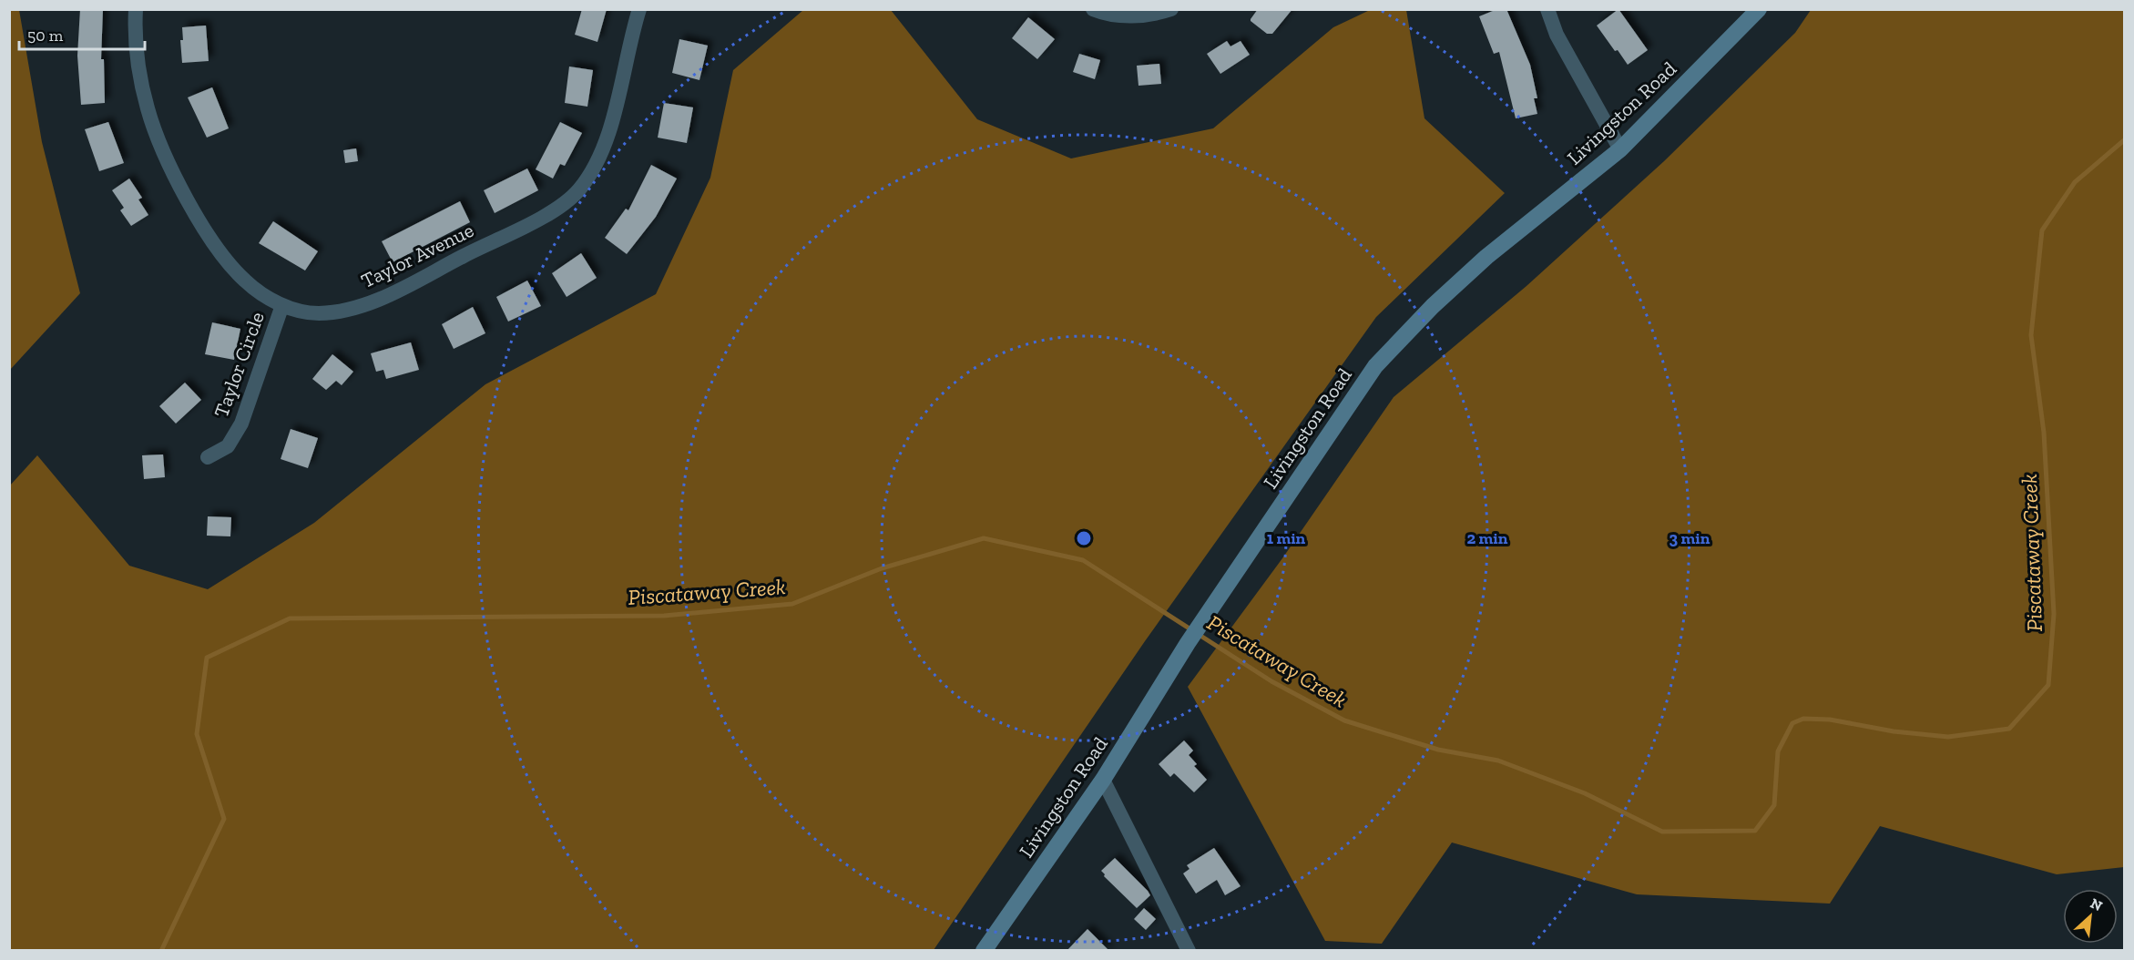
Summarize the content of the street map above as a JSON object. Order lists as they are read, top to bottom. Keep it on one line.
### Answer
{"streets":{"main road":["Livingston Road"],"street":["Taylor Avenue","Taylor Circle"]},"crossings":[["Taylor Avenue","Taylor Circle"]],"water":["Piscataway Creek"],"scale_bar":"50 m","north":"top right","rings":["1 min","2 min","3 min"]}
